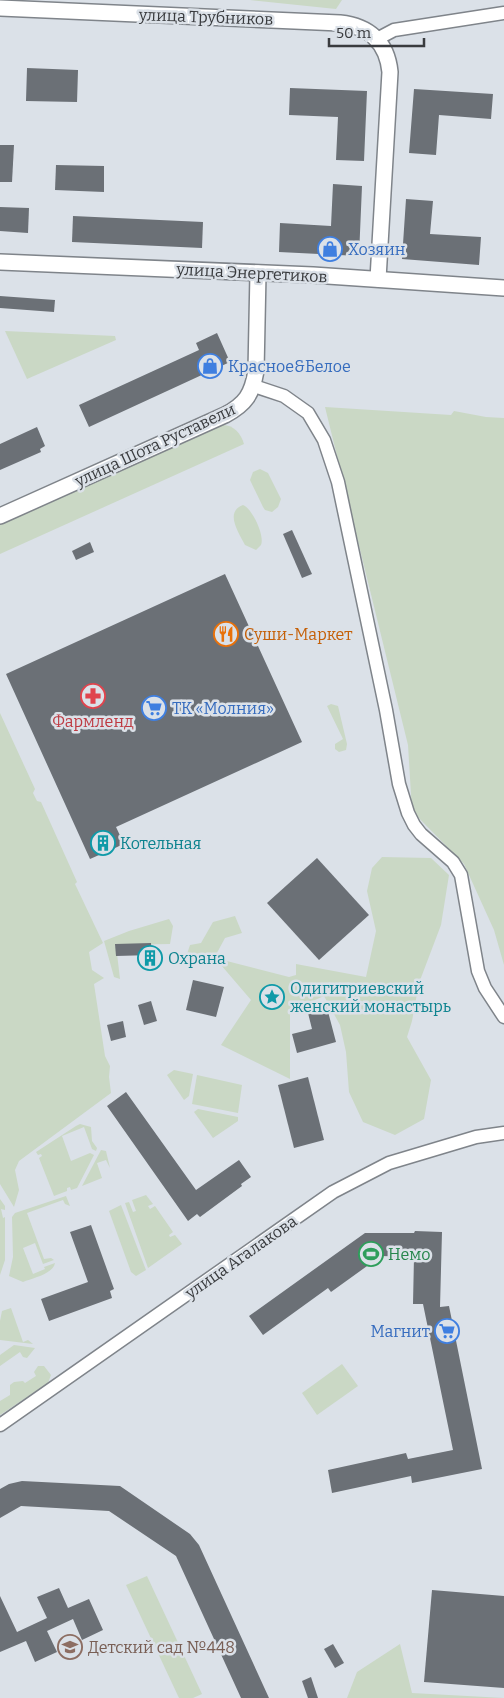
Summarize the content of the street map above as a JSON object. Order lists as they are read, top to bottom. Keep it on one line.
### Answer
{"streets":{"street":["улица Трубников","улица Энергетиков","улица Шота Руставели","улица Агалакова"]},"crossings":[["улица Энергетиков","улица Шота Руставели"]],"places":{"shop":["Хозяин","Красное&Белое"],"restaurant":["Суши-Маркет"],"pharmacy":["Фармленд"],"supermarket":["ТК «Молния»","Магнит"],"building":["Котельная","Охрана"],"place":["Одигитриевский женский монастырь"],"sports":["Немо"],"school or university":["Детский сад №448"]},"scale_bar":"50 m"}
